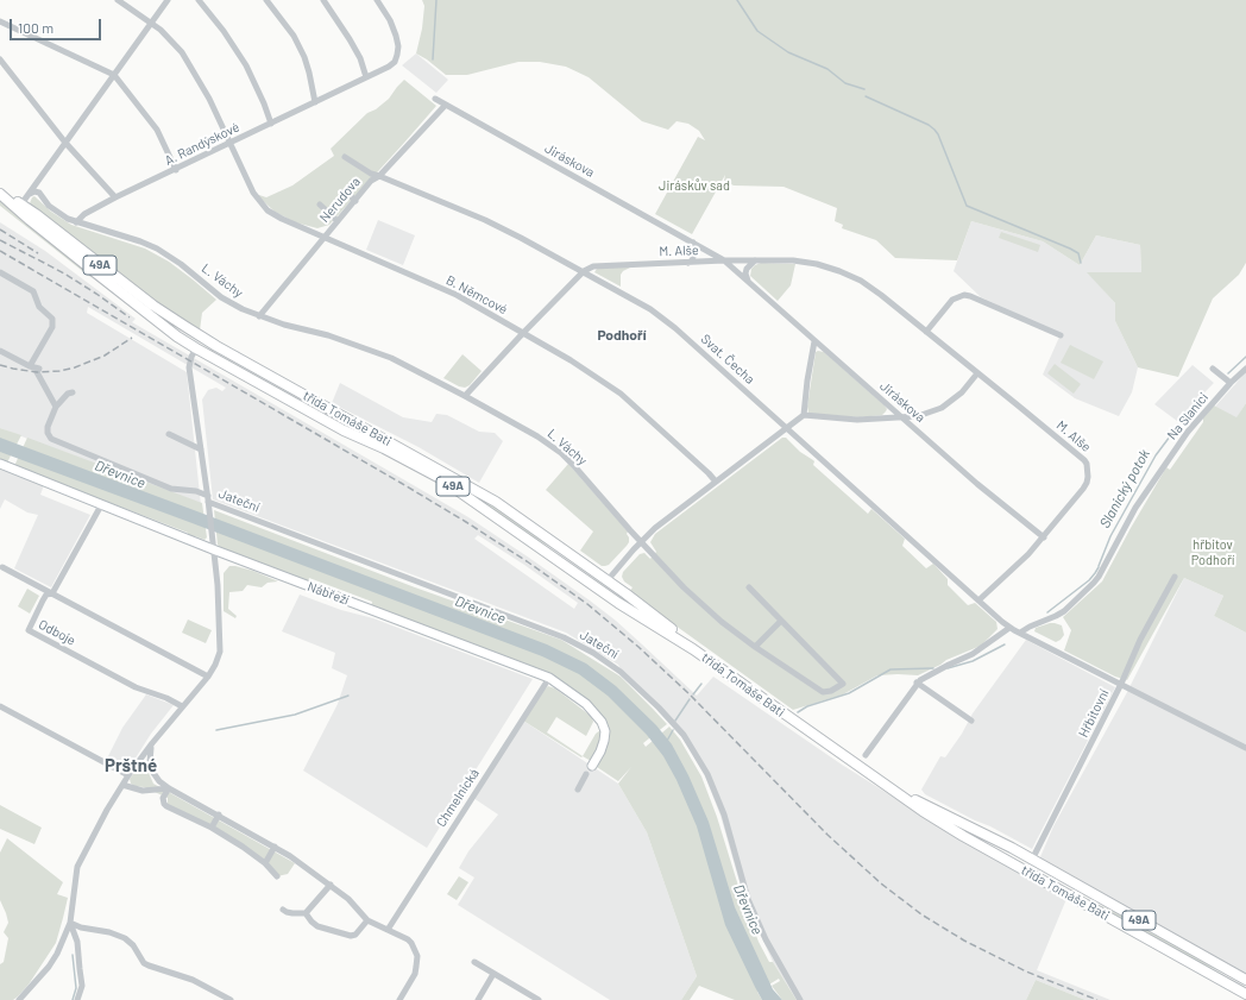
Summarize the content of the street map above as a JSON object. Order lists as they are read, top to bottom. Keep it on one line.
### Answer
{"streets":{"main road":["49A","třída Tomáše Bati"],"street":["A. Randýskové","Jiráskova","Nerudova","M. Alše","L. Váchy","B. Němcové","Svat. Čecha","Na Slanici","Jateční","Nábřeží","Odboje","Hřbitovní","Chmelnická"]},"crossings":[["A. Randýskové","L. Váchy"],["A. Randýskové","B. Němcové"],["Jiráskova","Nerudova"],["Jiráskova","M. Alše"],["Nerudova","L. Váchy"],["Nerudova","B. Němcové"],["Nerudova","Svat. Čecha"],["M. Alše","Svat. Čecha"],["Svat. Čecha","Na Slanici"],["Svat. Čecha","Hřbitovní"],["třída Tomáše Bati","Hřbitovní"],["Nábřeží","Odboje"],["Nábřeží","Chmelnická"]],"districts":["Podhoří","Prštné"],"water":["Dřevnice","Slanický potok"],"parks":["Jiráskův sad","hřbitov Podhoří"],"scale_bar":"100 m"}
